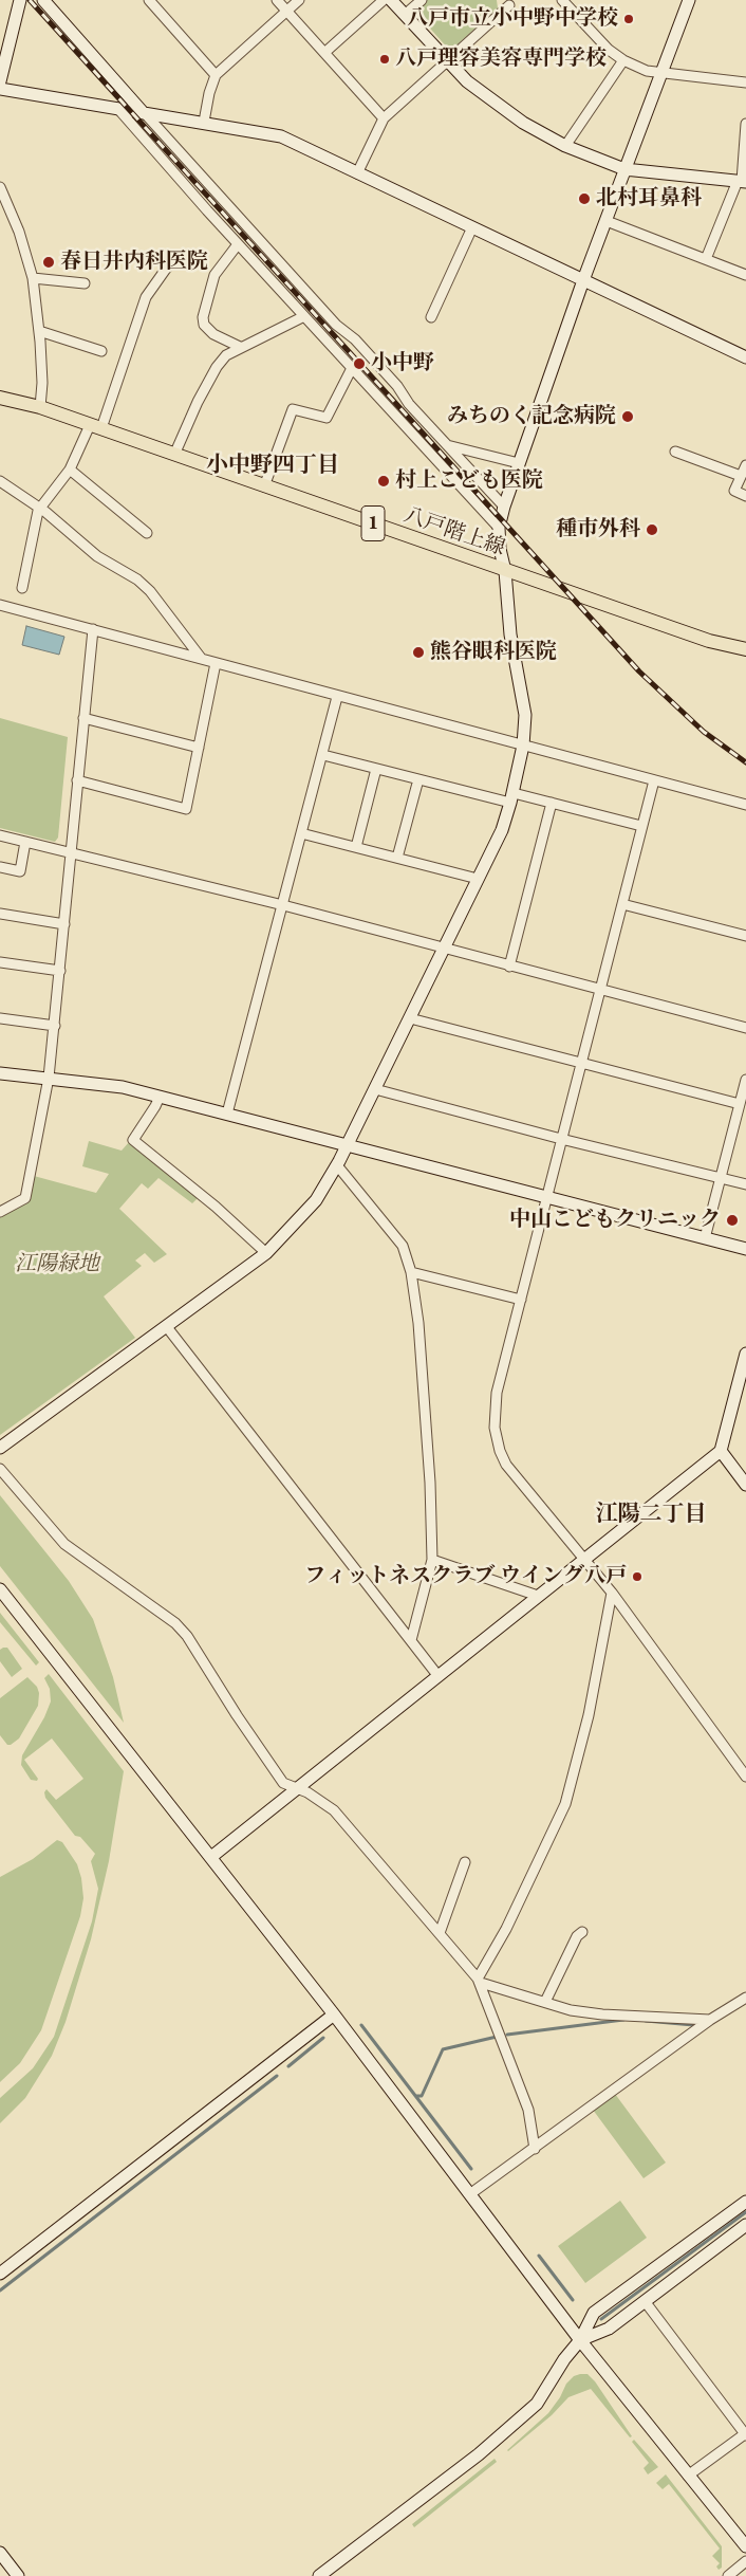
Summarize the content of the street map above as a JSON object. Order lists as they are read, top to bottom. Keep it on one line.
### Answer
{"streets":{"main road":["1","八戸階上線"]},"districts":["小中野四丁目","江陽二丁目"],"parks":["江陽緑地"],"places":["八戸市立小中野中学校","八戸理容美容専門学校","北村耳鼻科","春日井内科医院","小中野","みちのく記念病院","村上こども医院","種市外科","熊谷眼科医院","中山こどもクリニック","フィットネスクラブ ウイング八戸"]}
